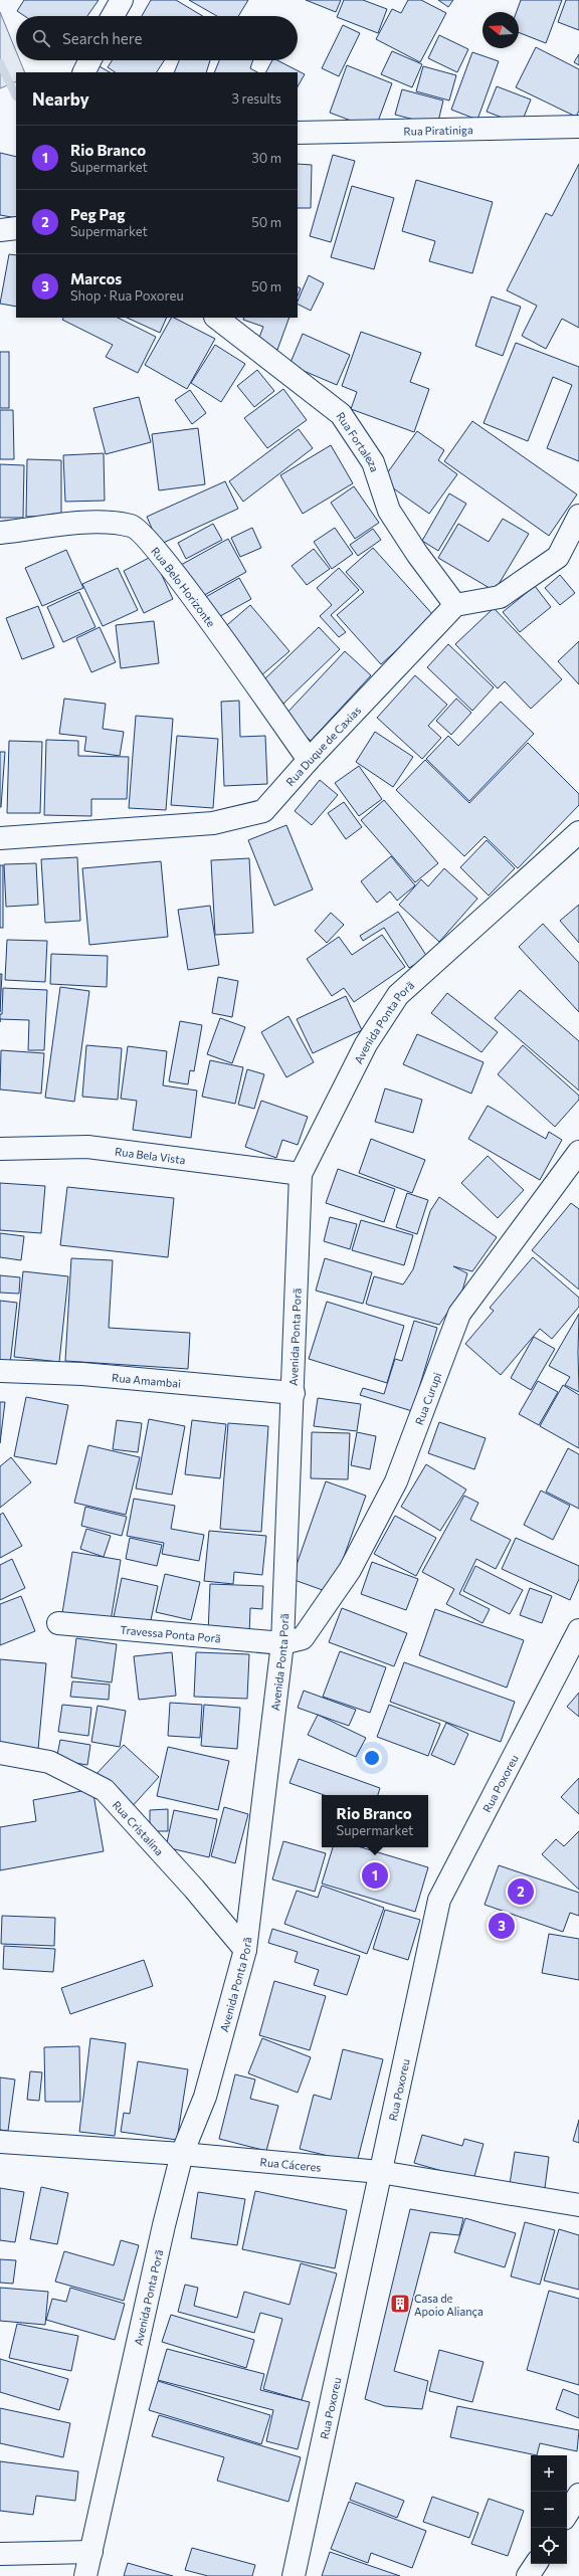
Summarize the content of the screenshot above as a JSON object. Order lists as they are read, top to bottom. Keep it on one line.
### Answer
{"streets":{"street":["Rua Piratiniga","Rua Fortaleza","Rua Belo Horizonte","Rua Duque de Caxias","Avenida Ponta Porã","Rua Bela Vista","Rua Amambai","Rua Curupi","Travessa Ponta Porã","Rua Poxoreu","Rua Cristalina","Rua Cáceres"]},"crossings":[["Rua Fortaleza","Rua Duque de Caxias"],["Rua Belo Horizonte","Rua Duque de Caxias"],["Avenida Ponta Porã","Rua Bela Vista"],["Avenida Ponta Porã","Rua Amambai"],["Avenida Ponta Porã","Rua Curupi"],["Avenida Ponta Porã","Travessa Ponta Porã"],["Avenida Ponta Porã","Rua Cristalina"],["Avenida Ponta Porã","Rua Cáceres"],["Rua Curupi","Travessa Ponta Porã"],["Rua Poxoreu","Rua Cáceres"]],"places":{"building":["Casa de Apoio Aliança"]},"north":"left","page":{"search":"Search here","heading":["Nearby","3 results"],"list":[{"mark":"1","name":"Rio Branco","note":"Supermarket","value":"30 m"},{"mark":"2","name":"Peg Pag","note":"Supermarket","value":"50 m"},{"mark":"3","name":"Marcos","note":"Shop · Rua Poxoreu","value":"50 m"}],"popup":["Rio Branco","Supermarket"],"pins":["1","2","3"],"map_buttons":["+","−"]}}
